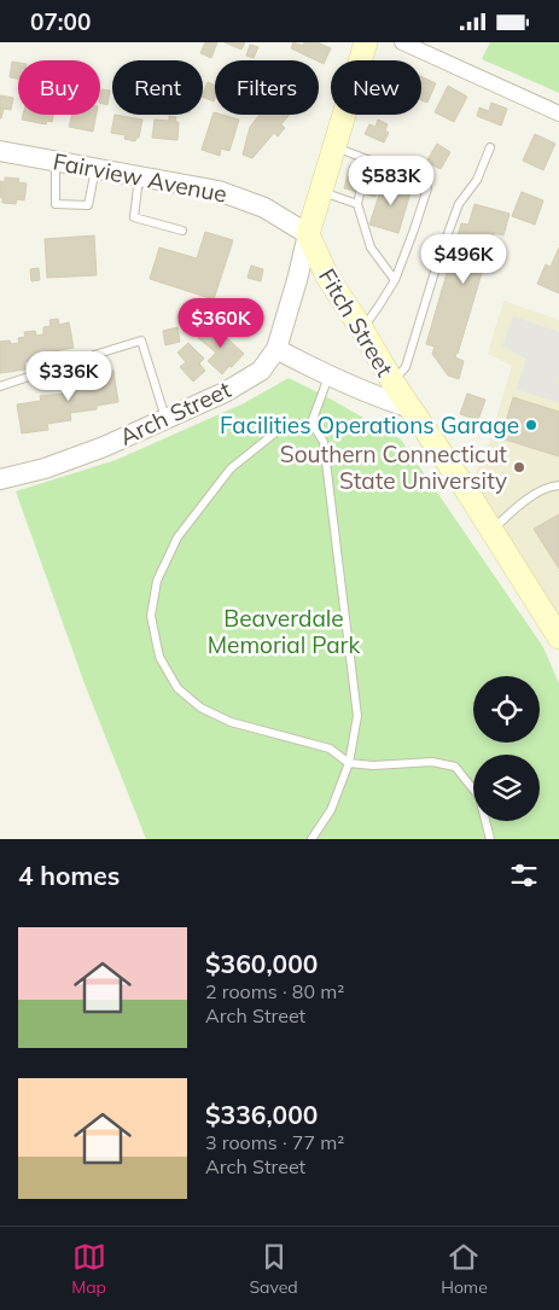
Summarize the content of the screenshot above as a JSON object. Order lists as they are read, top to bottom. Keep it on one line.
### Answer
{"streets":{"main road":["Fitch Street","Arch Street"],"street":["Fairview Avenue"]},"crossings":[["Fairview Avenue","Fitch Street"],["Fairview Avenue","Arch Street"],["Fitch Street","Arch Street"]],"parks":["Beaverdale Memorial Park"],"places":["Facilities Operations Garage","Southern Connecticut State University"],"page":{"status":"07:00","chip":["Buy","Rent","Filters","New"],"price":["$583K","$496K","$360K","$336K"],"heading":"4 homes","list":[{"name":"$360,000","note":"2 rooms · 80 m² · Arch Street"},{"name":"$336,000","note":"3 rooms · 77 m² · Arch Street"}],"tabs":["Map","Saved","Home"]}}
